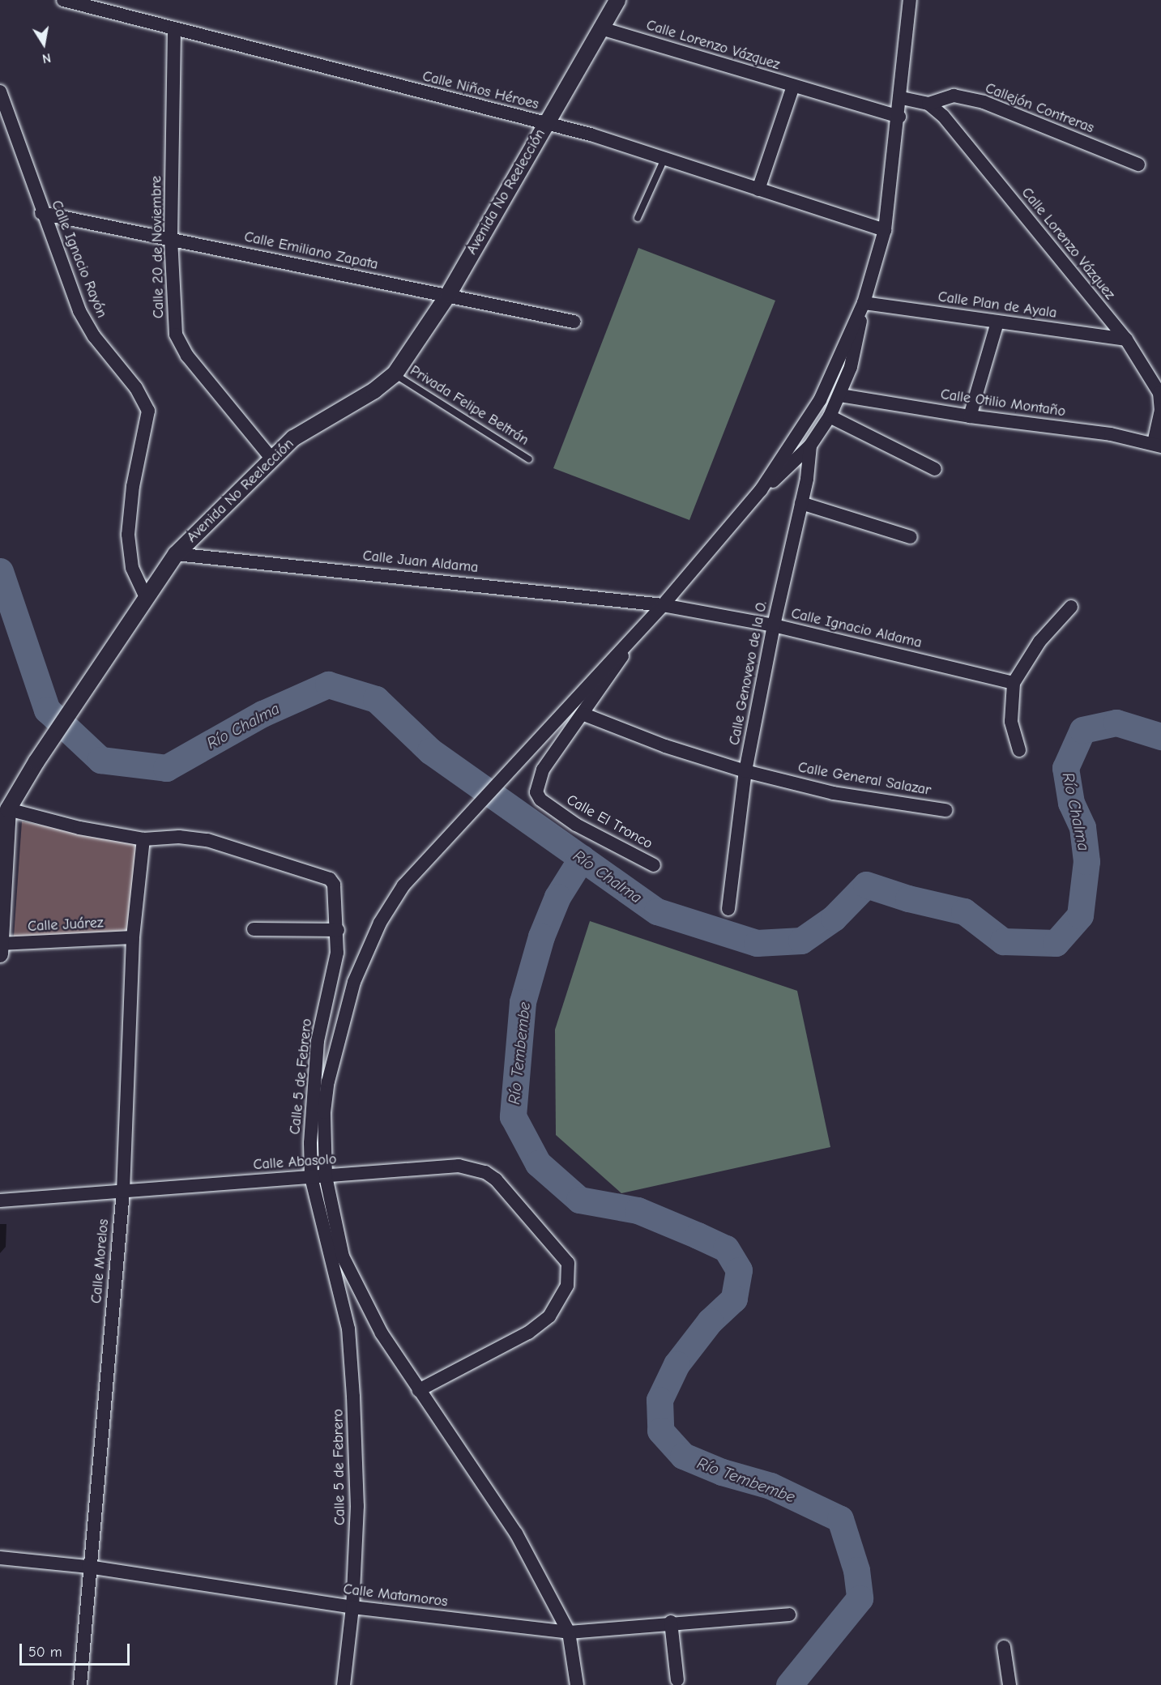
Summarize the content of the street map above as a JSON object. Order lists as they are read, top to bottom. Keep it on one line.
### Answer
{"streets":{"street":["Calle Lorenzo Vázquez","Calle Niños Héroes","Callejón Contreras","Avenida No Reelección","Calle 20 de Noviembre","Calle Emiliano Zapata","Calle Ignacio Rayón","Calle Plan de Ayala","Calle Otilio Montaño","Calle Juan Aldama","Calle Ignacio Aldama","Calle Genovevo de la O.","Calle General Salazar","Calle El Tronco","Calle Juárez","Calle 5 de Febrero","Calle Abasolo","Calle Morelos","Calle Matamoros"],"lane":["Privada Felipe Beltrán"]},"crossings":[["Calle Lorenzo Vázquez","Callejón Contreras"],["Calle Lorenzo Vázquez","Avenida No Reelección"],["Calle Lorenzo Vázquez","Calle Plan de Ayala"],["Calle Lorenzo Vázquez","Calle Otilio Montaño"],["Calle Niños Héroes","Avenida No Reelección"],["Calle Niños Héroes","Calle 20 de Noviembre"],["Avenida No Reelección","Calle 20 de Noviembre"],["Avenida No Reelección","Calle Emiliano Zapata"],["Avenida No Reelección","Calle Ignacio Rayón"],["Avenida No Reelección","Privada Felipe Beltrán"],["Avenida No Reelección","Calle Juan Aldama"],["Avenida No Reelección","Calle 5 de Febrero"],["Calle 20 de Noviembre","Calle Emiliano Zapata"],["Calle Emiliano Zapata","Calle Ignacio Rayón"],["Calle Juan Aldama","Calle Ignacio Aldama"],["Calle Ignacio Aldama","Calle Genovevo de la O."],["Calle Genovevo de la O.","Calle General Salazar"],["Calle General Salazar","Calle El Tronco"],["Calle Juárez","Calle Morelos"],["Calle 5 de Febrero","Calle Abasolo"],["Calle 5 de Febrero","Calle Morelos"],["Calle 5 de Febrero","Calle Matamoros"],["Calle Abasolo","Calle Morelos"],["Calle Morelos","Calle Matamoros"]],"water":["Río Chalma","Río Tembembe"],"scale_bar":"50 m","north":"bottom"}
